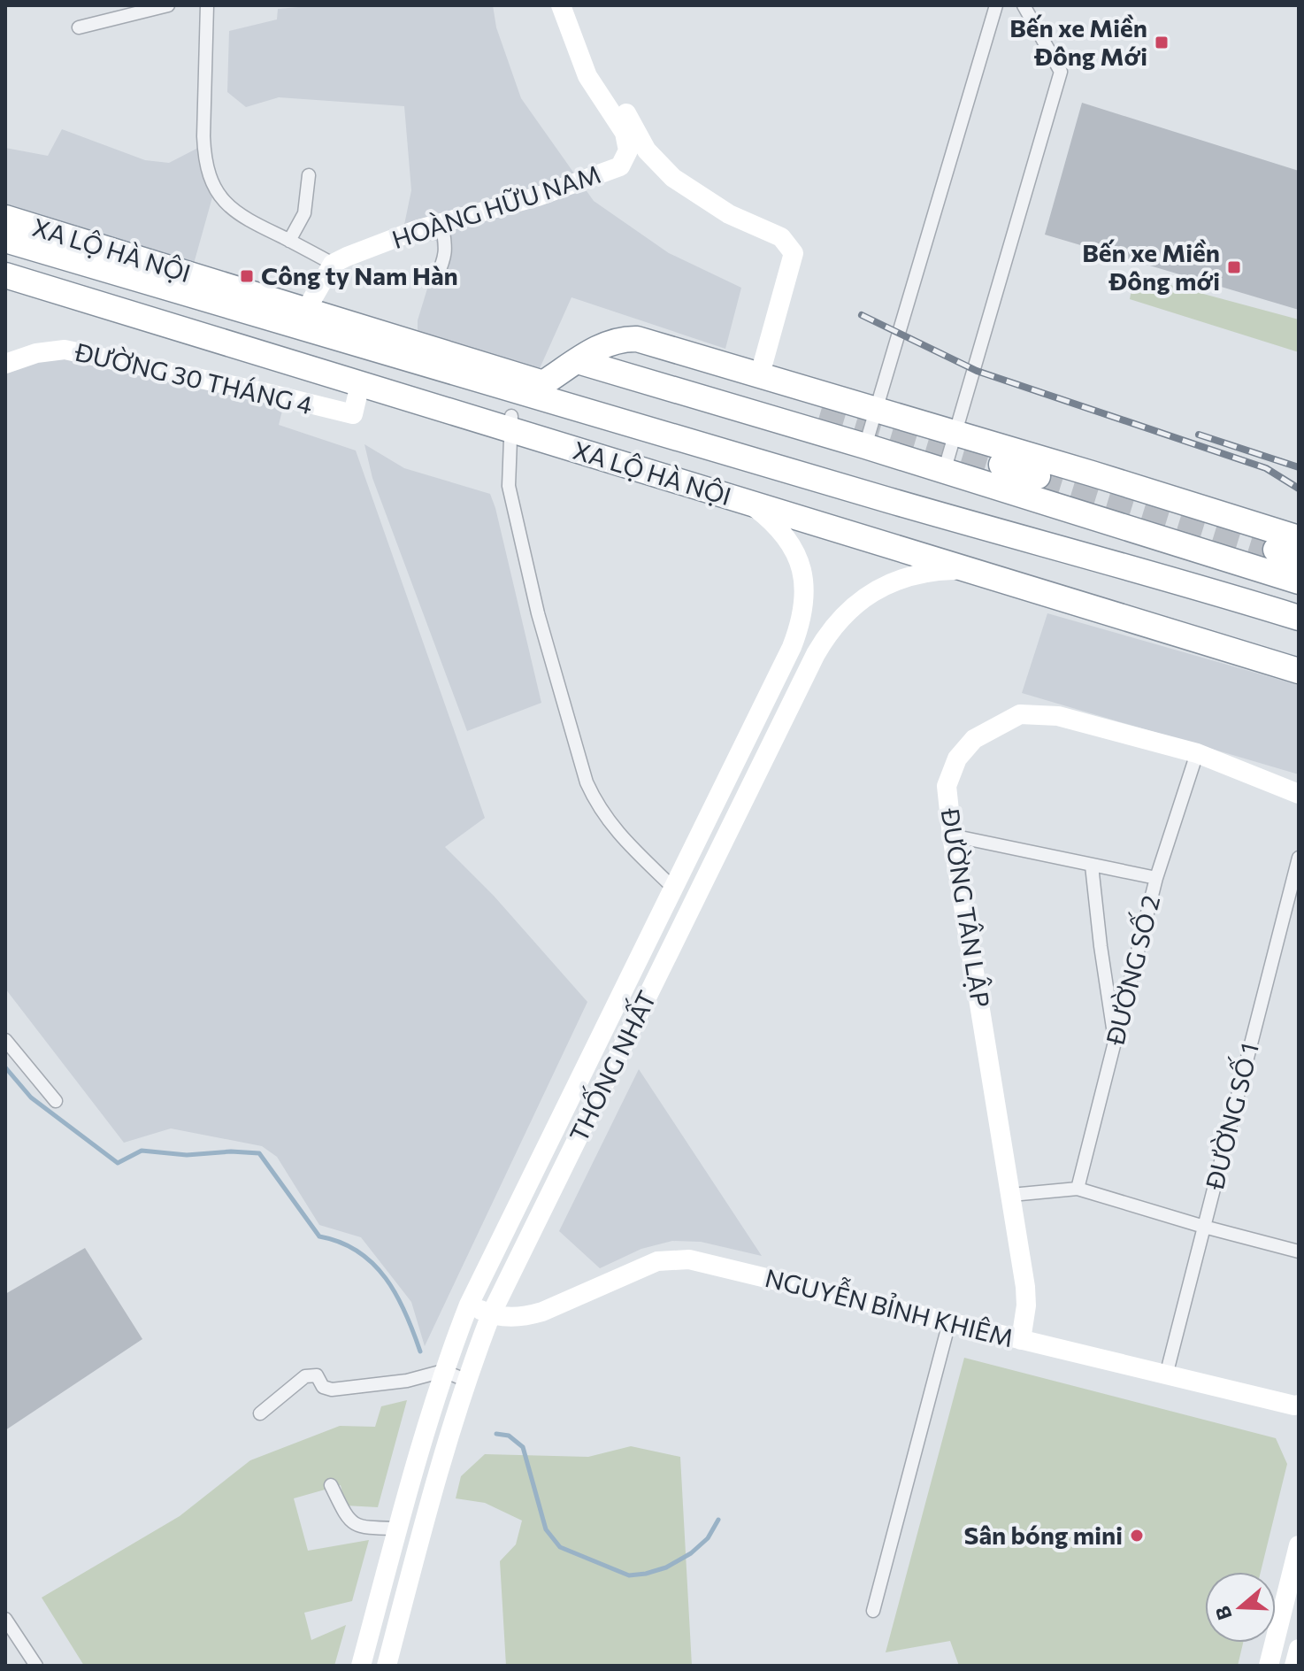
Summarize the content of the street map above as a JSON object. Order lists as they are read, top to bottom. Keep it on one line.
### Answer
{"streets":{"highway":["XA LỘ HÀ NỘI"],"main road":["HOÀNG HỮU NAM","ĐƯỜNG 30 THÁNG 4","ĐƯỜNG TÂN LẬP","THỐNG NHẤT","NGUYỄN BỈNH KHIÊM"],"street":["ĐƯỜNG SỐ 2","ĐƯỜNG SỐ 1"]},"crossings":[["XA LỘ HÀ NỘI","ĐƯỜNG 30 THÁNG 4"],["XA LỘ HÀ NỘI","THỐNG NHẤT"],["ĐƯỜNG TÂN LẬP","ĐƯỜNG SỐ 2"],["ĐƯỜNG TÂN LẬP","NGUYỄN BỈNH KHIÊM"],["THỐNG NHẤT","NGUYỄN BỈNH KHIÊM"],["ĐƯỜNG SỐ 1","NGUYỄN BỈNH KHIÊM"]],"places":{"transit":["Bến xe Miền Đông Mới","Bến xe Miền Đông mới","Công ty Nam Hàn"],"other":["Sân bóng mini"]},"north":"left"}
